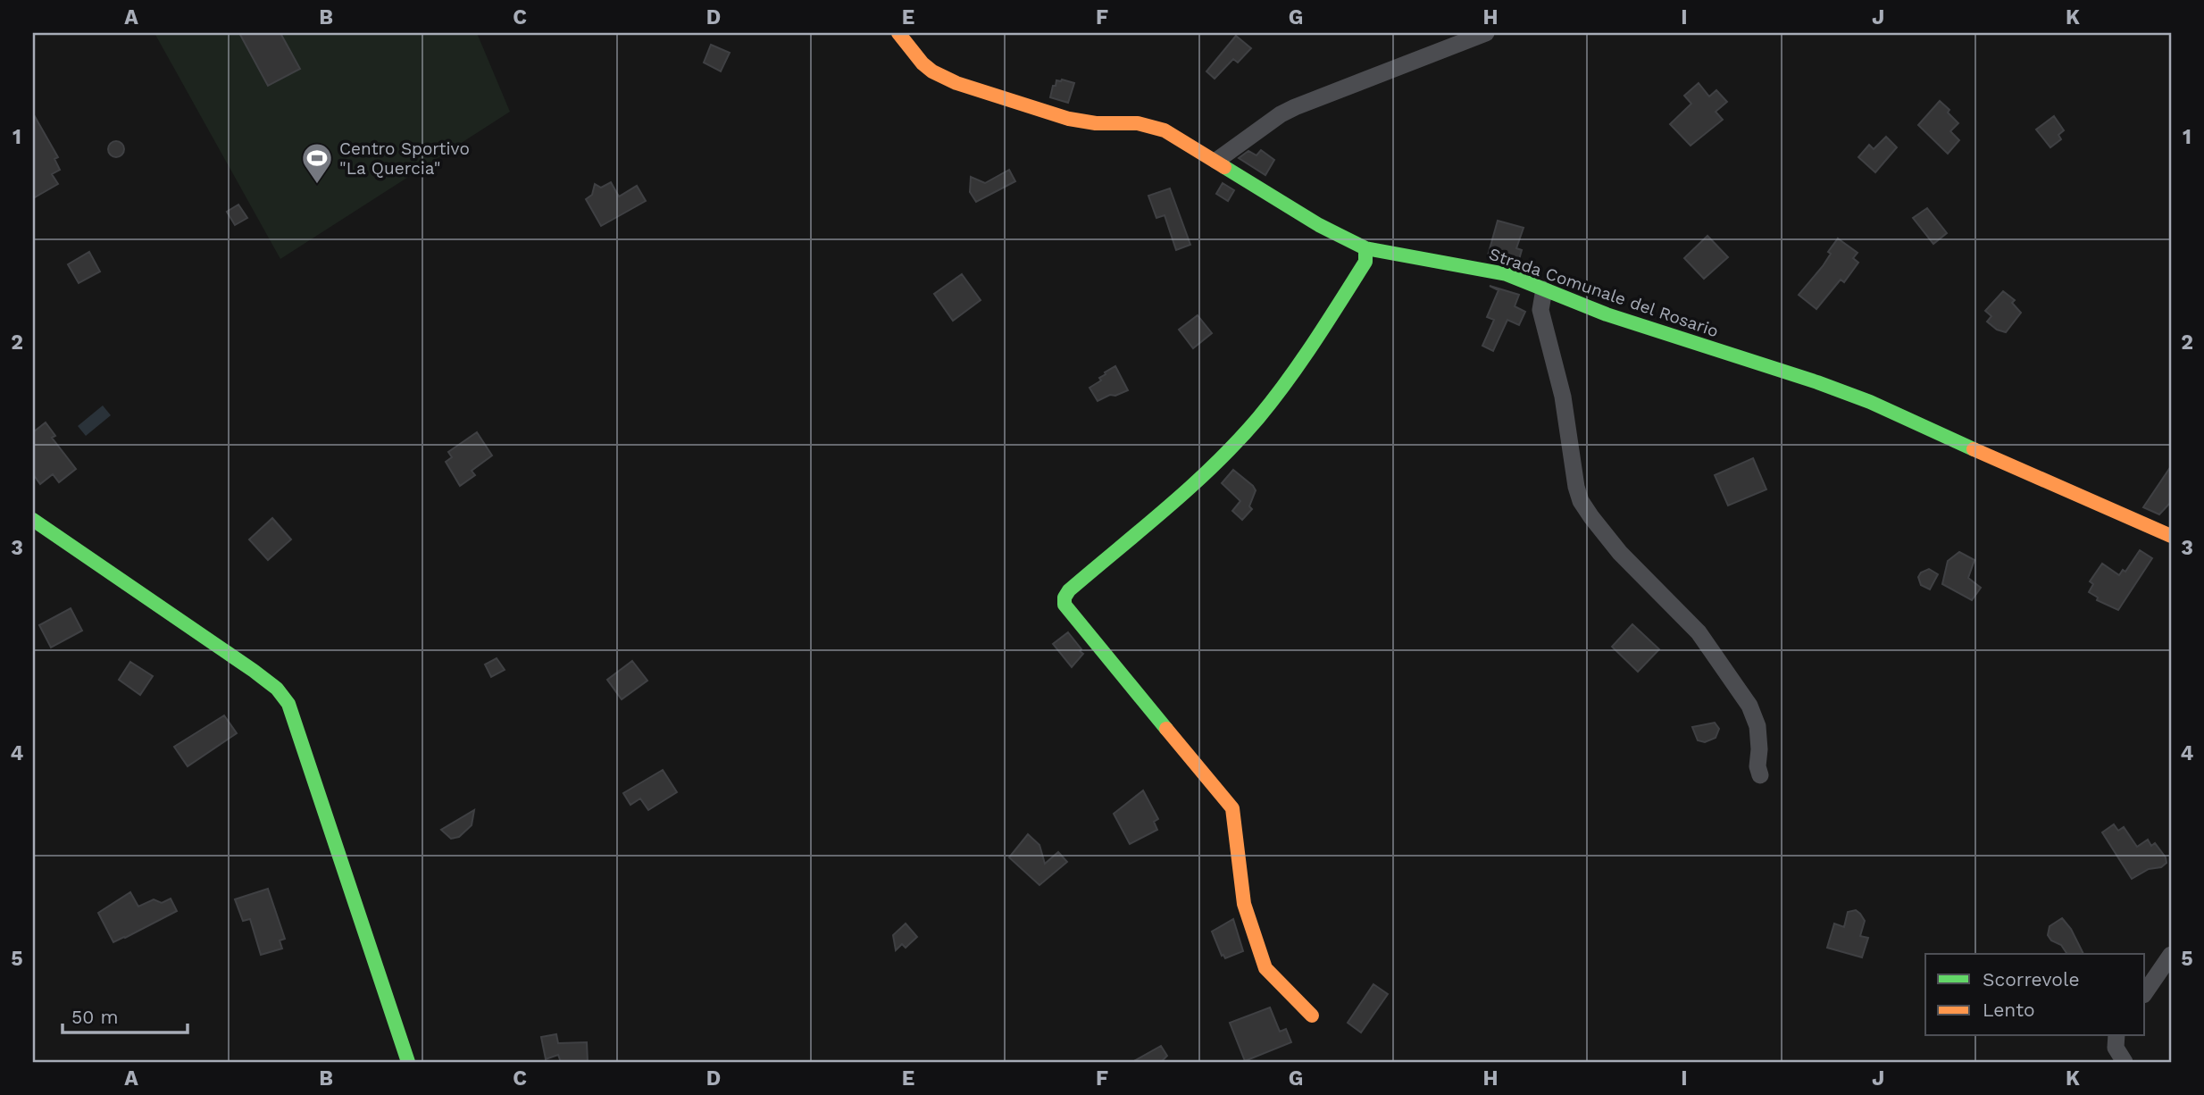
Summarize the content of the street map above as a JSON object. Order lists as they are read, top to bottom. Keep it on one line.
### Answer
{"streets":{"street":["Strada Comunale del Rosario"]},"places":{"sports":["Centro Sportivo \"La Quercia\""]},"legend":["Scorrevole","Lento"],"scale_bar":"50 m","grid":{"columns":["A","B","C","D","E","F","G","H","I","J","K"],"rows":["1","2","3","4","5"]}}
